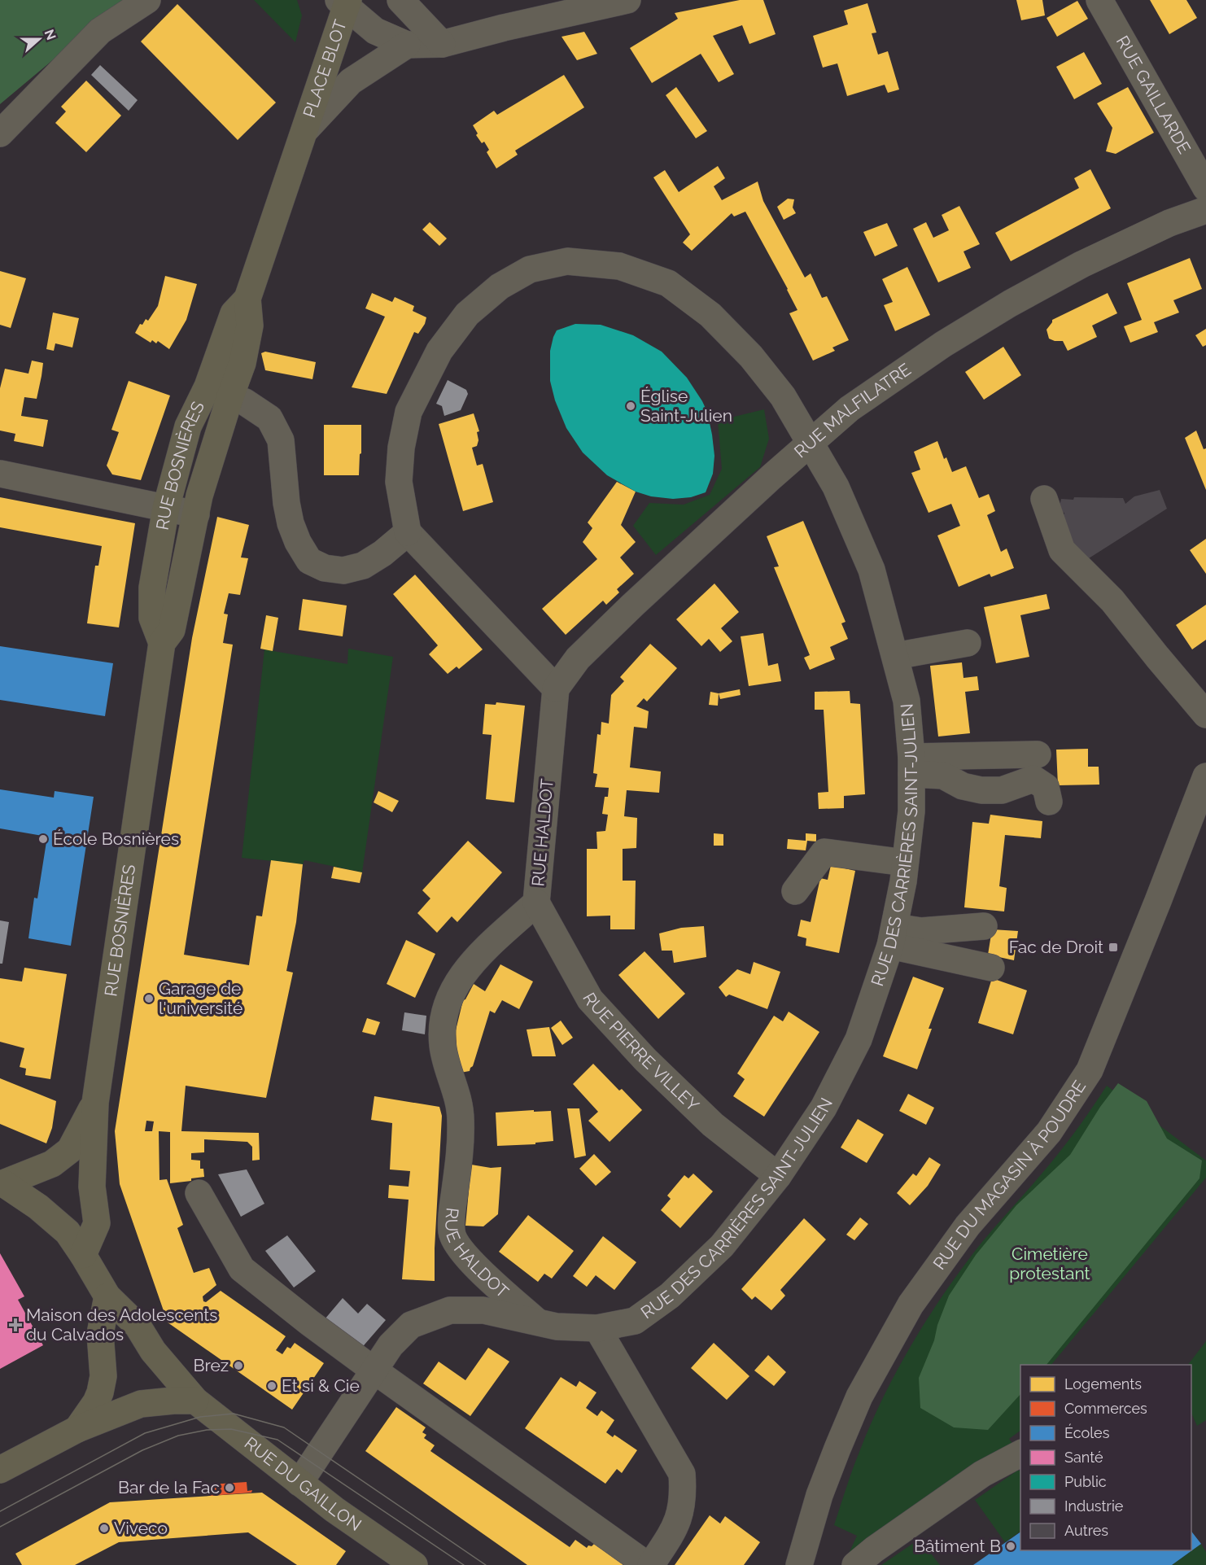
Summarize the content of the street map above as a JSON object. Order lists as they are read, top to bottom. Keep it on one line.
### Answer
{"streets":{"main road":["PLACE BLOT","RUE BOSNIÈRES","RUE DU GAILLON"],"street":["RUE GAILLARDE","RUE MALFILATRE","RUE HALDOT","RUE DES CARRIÈRES SAINT-JULIEN","RUE PIERRE VILLEY","RUE DU MAGASIN À POUDRE"]},"crossings":[["PLACE BLOT","RUE BOSNIÈRES"],["RUE MALFILATRE","RUE HALDOT"],["RUE MALFILATRE","RUE DES CARRIÈRES SAINT-JULIEN"],["RUE BOSNIÈRES","RUE DU GAILLON"],["RUE HALDOT","RUE DES CARRIÈRES SAINT-JULIEN"],["RUE HALDOT","RUE PIERRE VILLEY"],["RUE DES CARRIÈRES SAINT-JULIEN","RUE PIERRE VILLEY"],["RUE DES CARRIÈRES SAINT-JULIEN","RUE DU GAILLON"]],"parks":["Cimetière protestant"],"places":{"other":["Église Saint-Julien","École Bosnières","Garage de l'université","Brez","Et si & Cie","Bar de la Fac","Viveco","Bâtiment B"],"transit":["Fac de Droit"],"health":["Maison des Adolescents du Calvados"]},"legend":["Logements","Commerces","Écoles","Santé","Public","Industrie","Autres"],"north":"right"}
